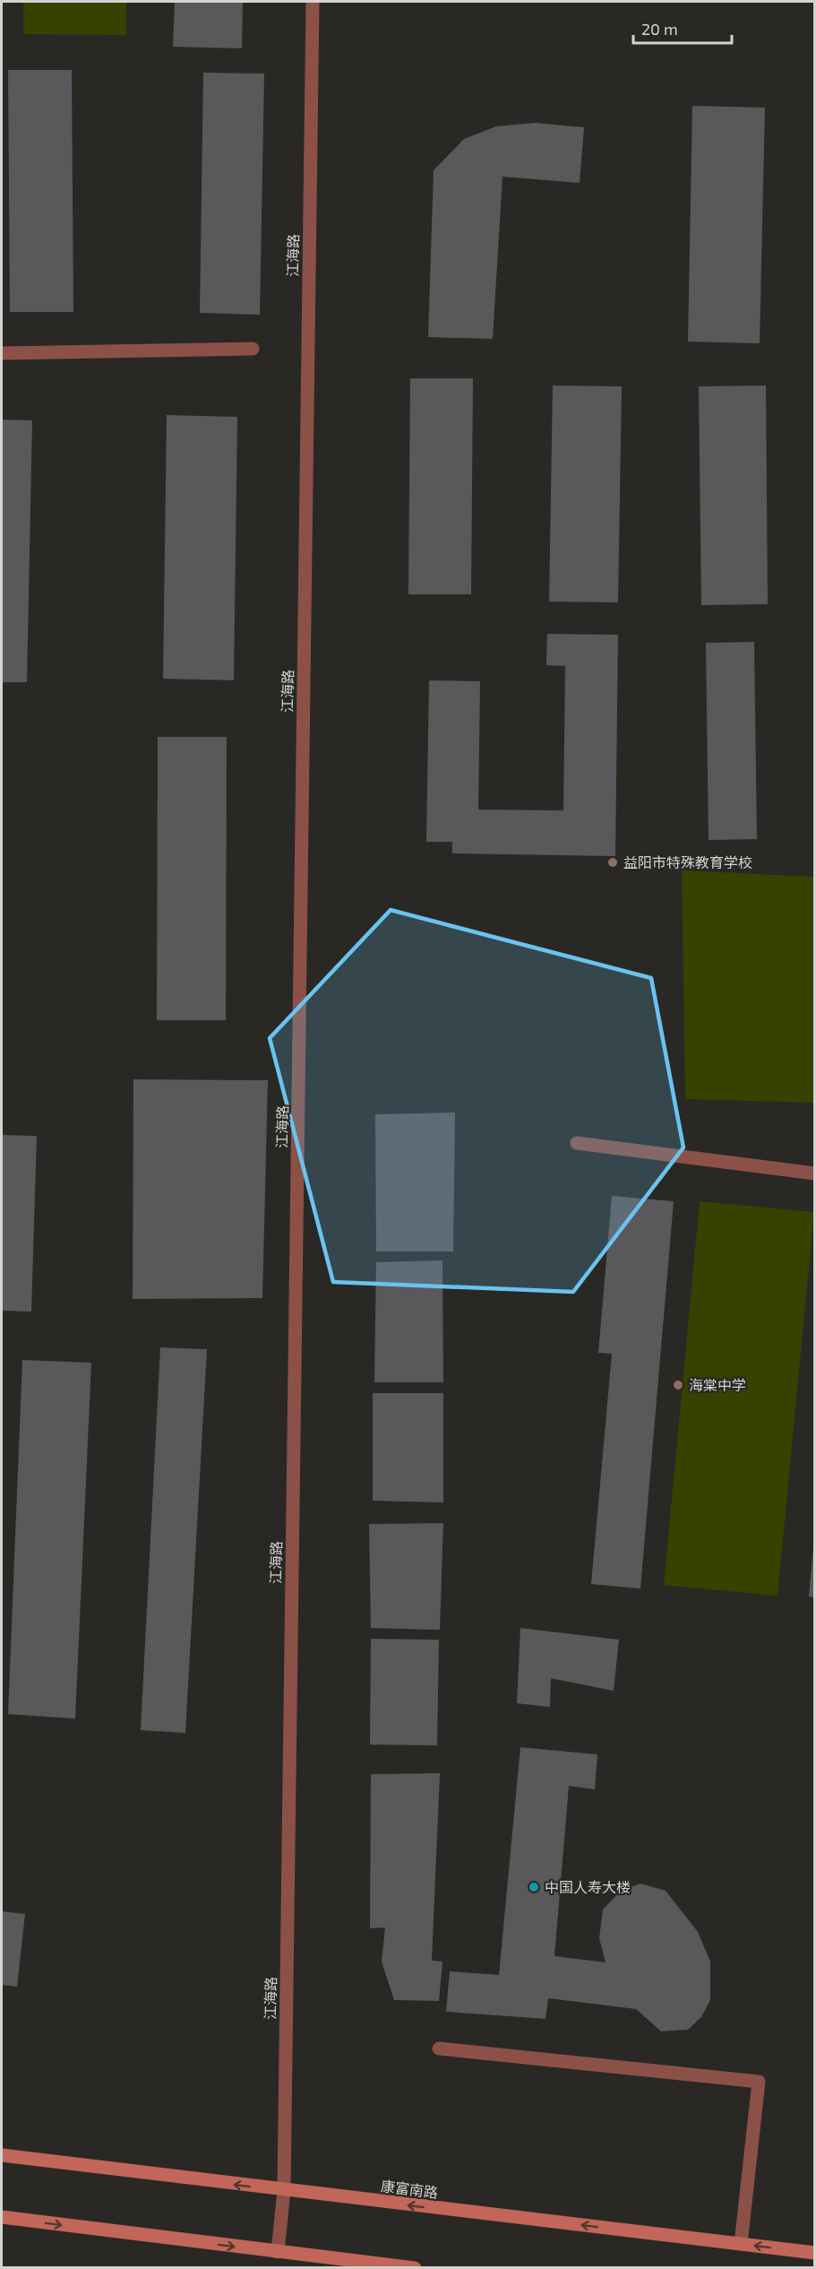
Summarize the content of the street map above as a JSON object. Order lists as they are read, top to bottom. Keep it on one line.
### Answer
{"streets":{"main road":["康富南路"],"street":["江海路"]},"crossings":[["江海路","康富南路"]],"places":["益阳市特殊教育学校","海棠中学","中国人寿大楼"],"scale_bar":"20 m"}
